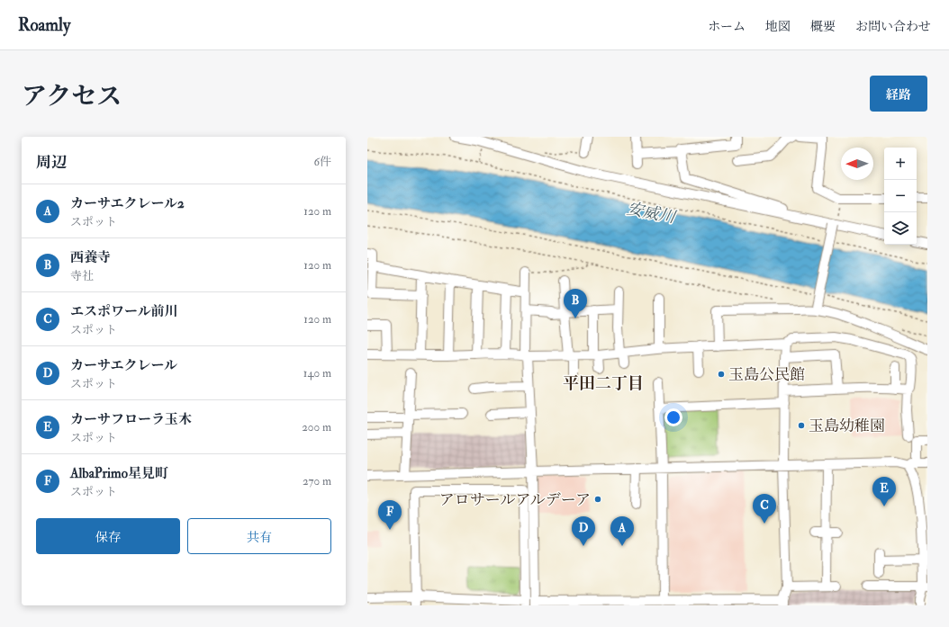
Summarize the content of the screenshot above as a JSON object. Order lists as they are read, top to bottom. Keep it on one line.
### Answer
{"districts":["平田二丁目"],"water":["安威川"],"places":["玉島公民館","玉島幼稚園","アロサールアルデーア"],"north":"left","page":{"header":"Roamly","nav":["ホーム","地図","概要","お問い合わせ"],"title":"アクセス","buttons":["経路",["保存","共有"]],"heading":["周辺","6件"],"map_buttons":["+","−"],"list":[{"mark":"A","name":"カーサエクレール2","note":"スポット","value":"120 m"},{"mark":"B","name":"西養寺","note":"寺社","value":"120 m"},{"mark":"C","name":"エスポワール前川","note":"スポット","value":"120 m"},{"mark":"D","name":"カーサエクレール","note":"スポット","value":"140 m"},{"mark":"E","name":"カーサフローラ玉木","note":"スポット","value":"200 m"},{"mark":"F","name":"AlbaPrimo星見町","note":"スポット","value":"270 m"}],"pins":["B","E","C","F","A","D"]}}
